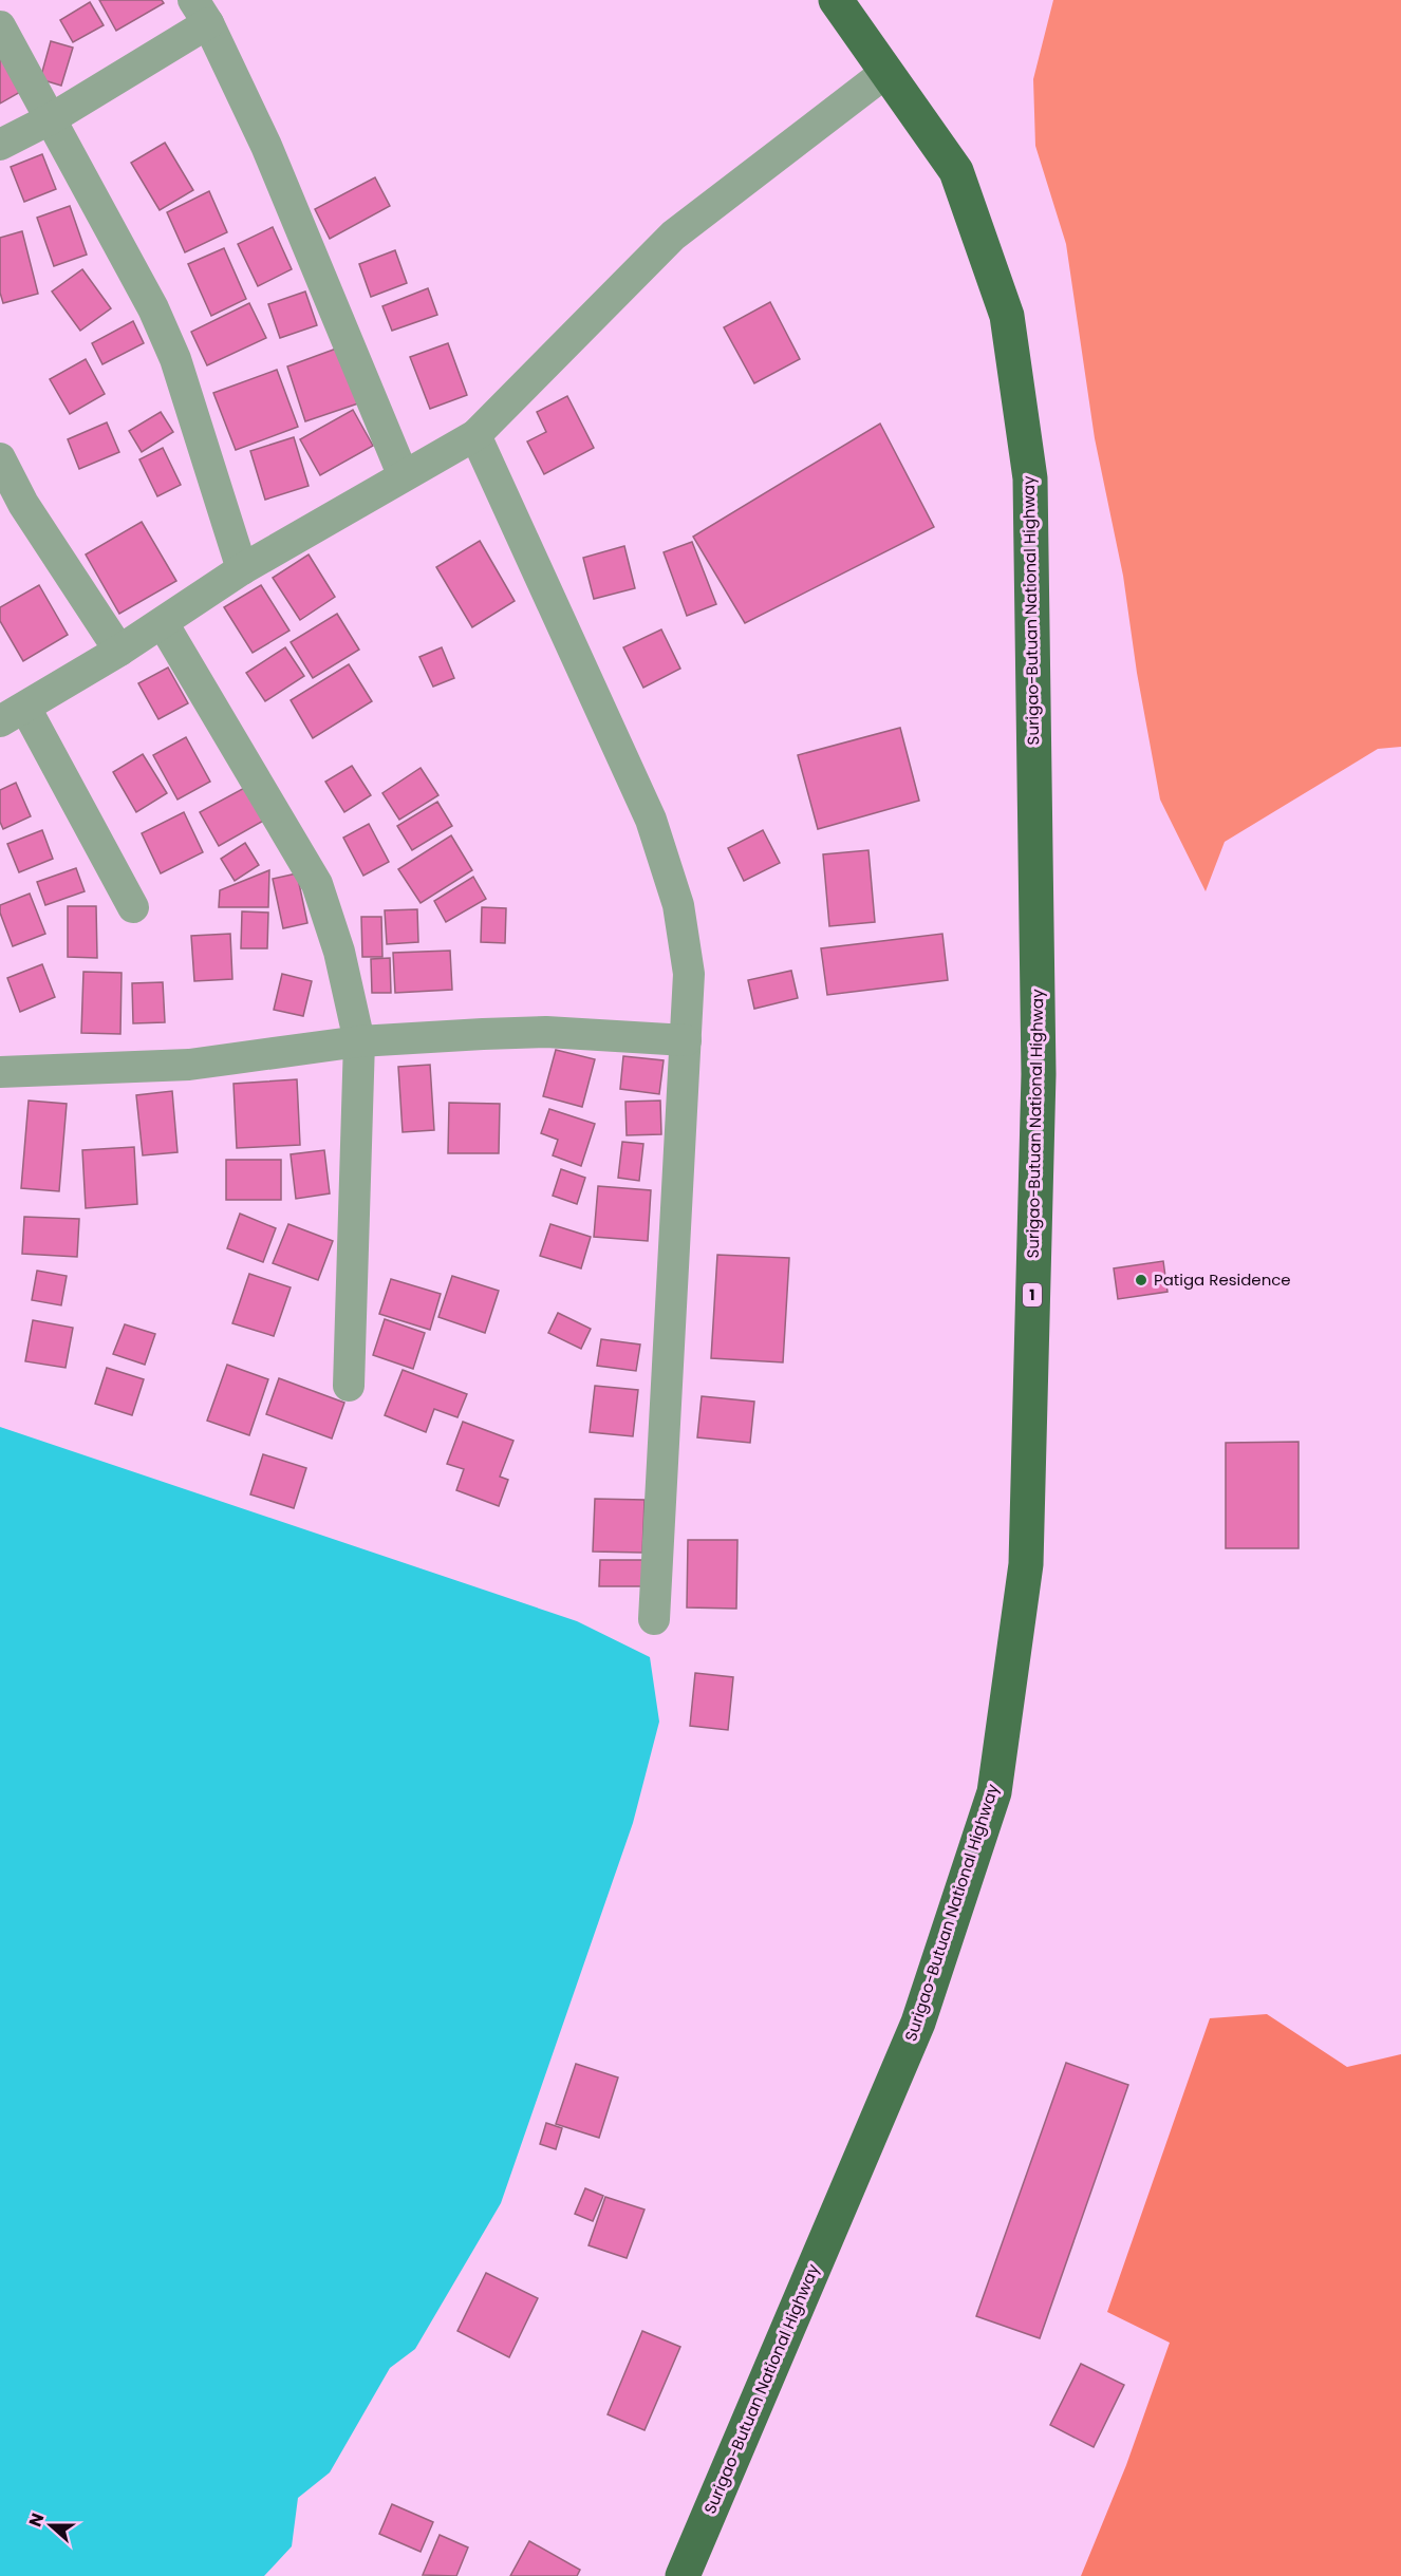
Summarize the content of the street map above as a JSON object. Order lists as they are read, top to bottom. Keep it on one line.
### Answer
{"streets":{"highway":["Surigao-Butuan National Highway","1"]},"places":["Patiga Residence"],"north":"left"}
